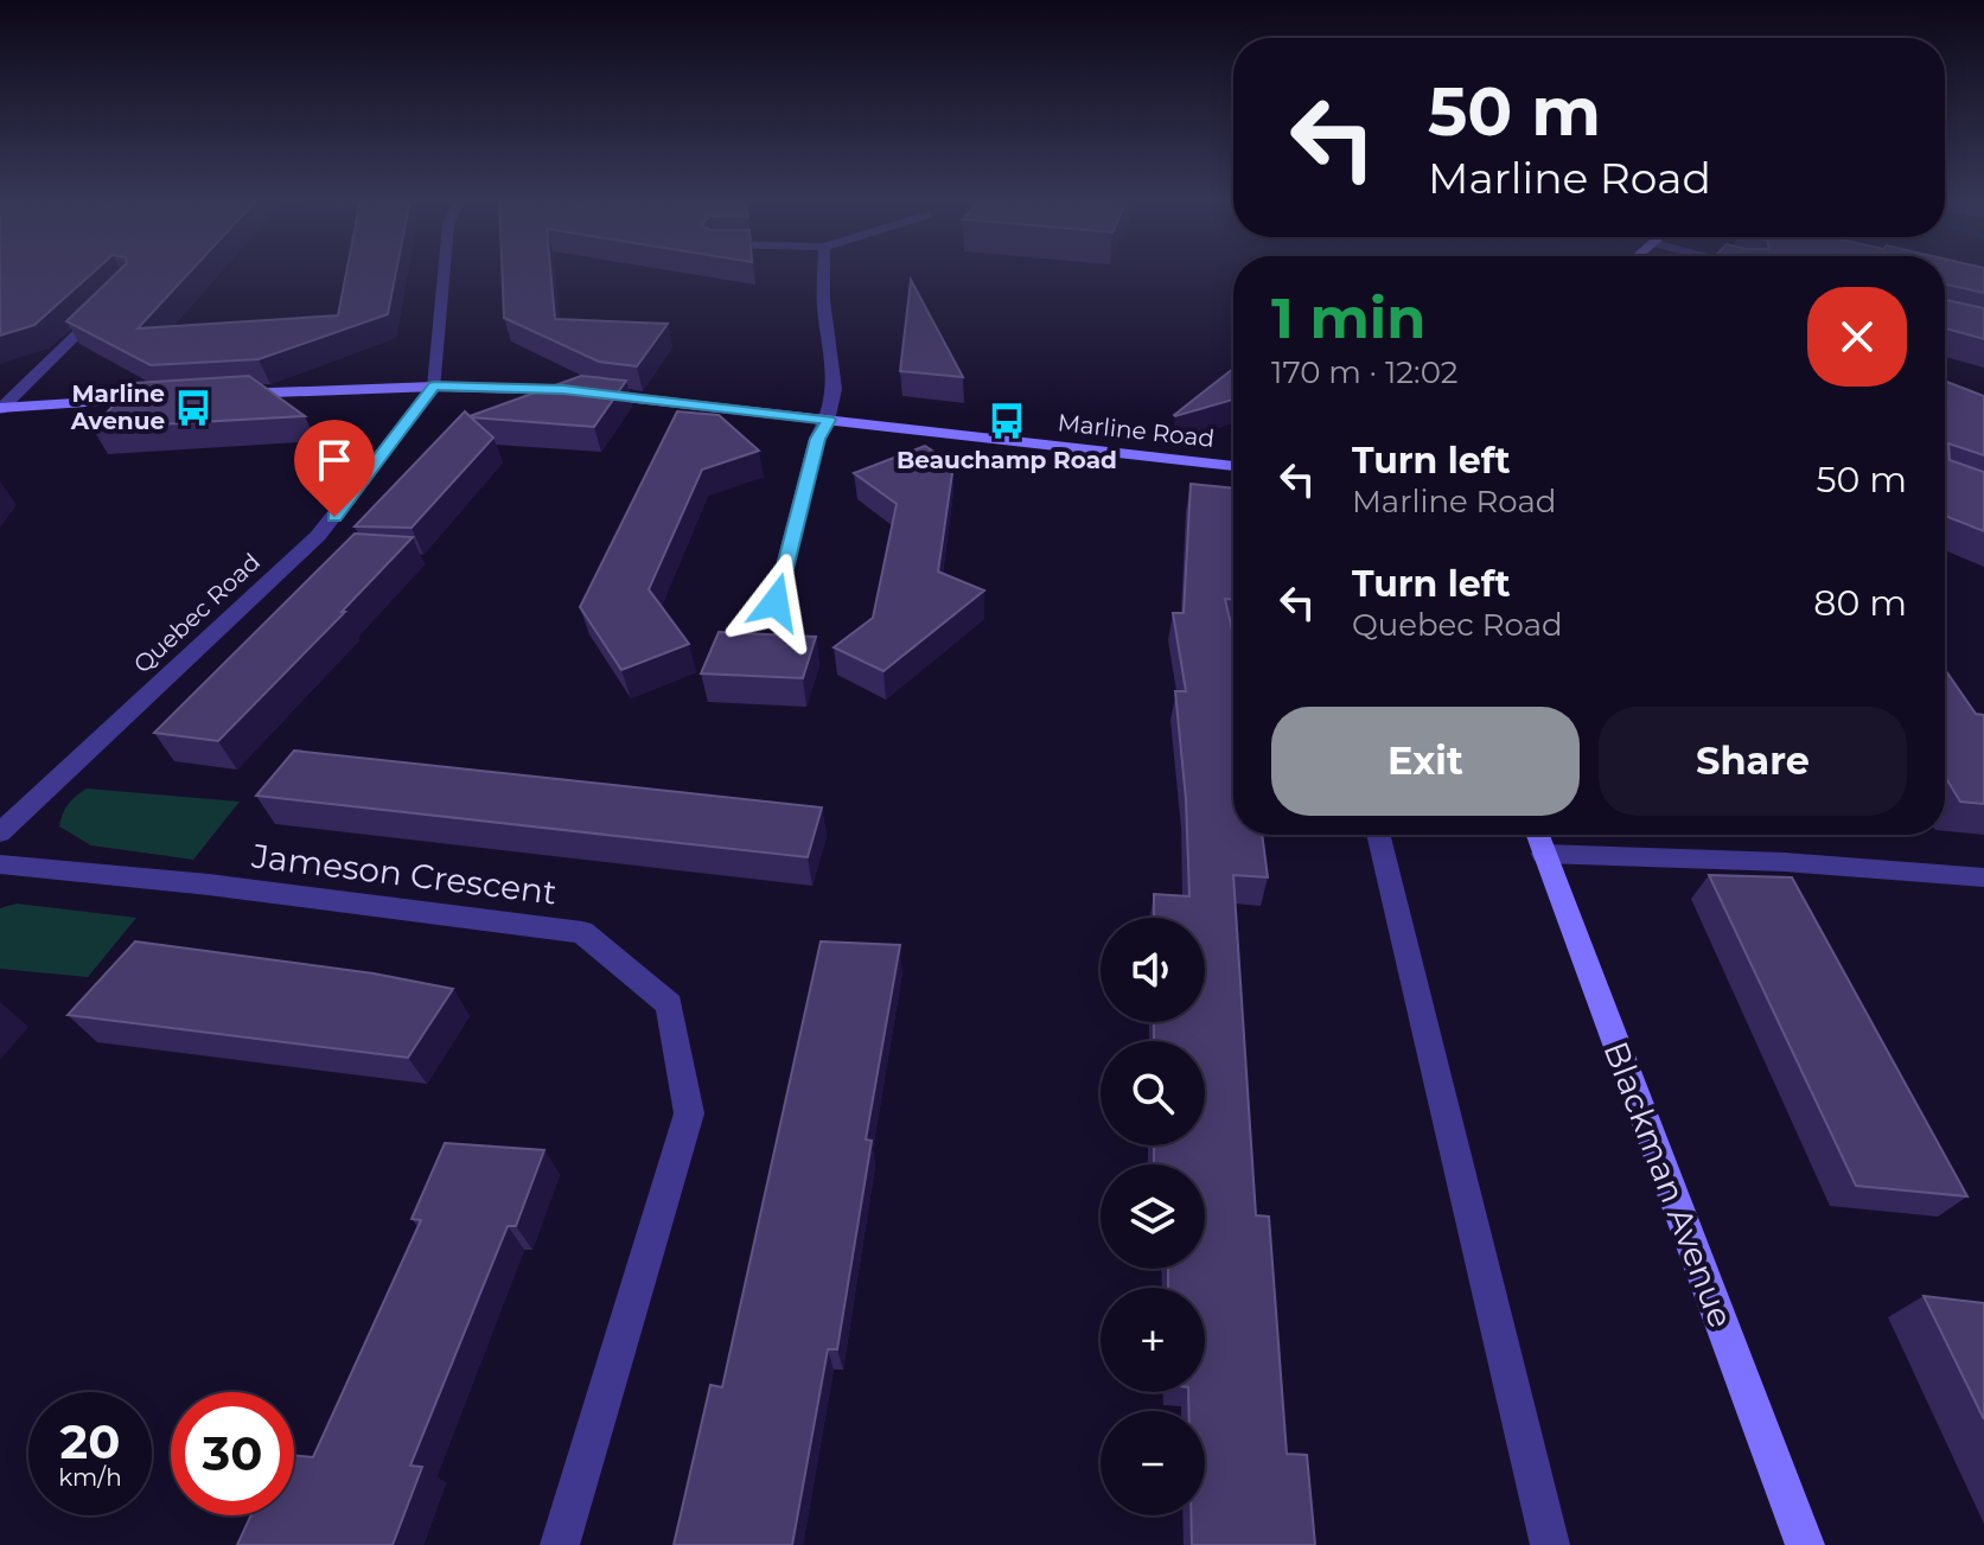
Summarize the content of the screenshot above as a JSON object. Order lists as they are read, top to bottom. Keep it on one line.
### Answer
{"streets":{"street":["Marline Road","Quebec Road","Jameson Crescent","Blackman Avenue"]},"crossings":[["Marline Road","Quebec Road"]],"places":{"bus stop":["Marline Avenue","Beauchamp Road"]},"page":{"turn":["50 m","Marline Road"],"heading":["1 min","170 m · 12:02"],"list":[{"name":"Turn left","note":"Marline Road","value":"50 m"},{"name":"Turn left","note":"Quebec Road","value":"80 m"}],"buttons":["Exit","Share"],"map_buttons":["+","−"],"speed":"20 km/h","limit":"30"}}
